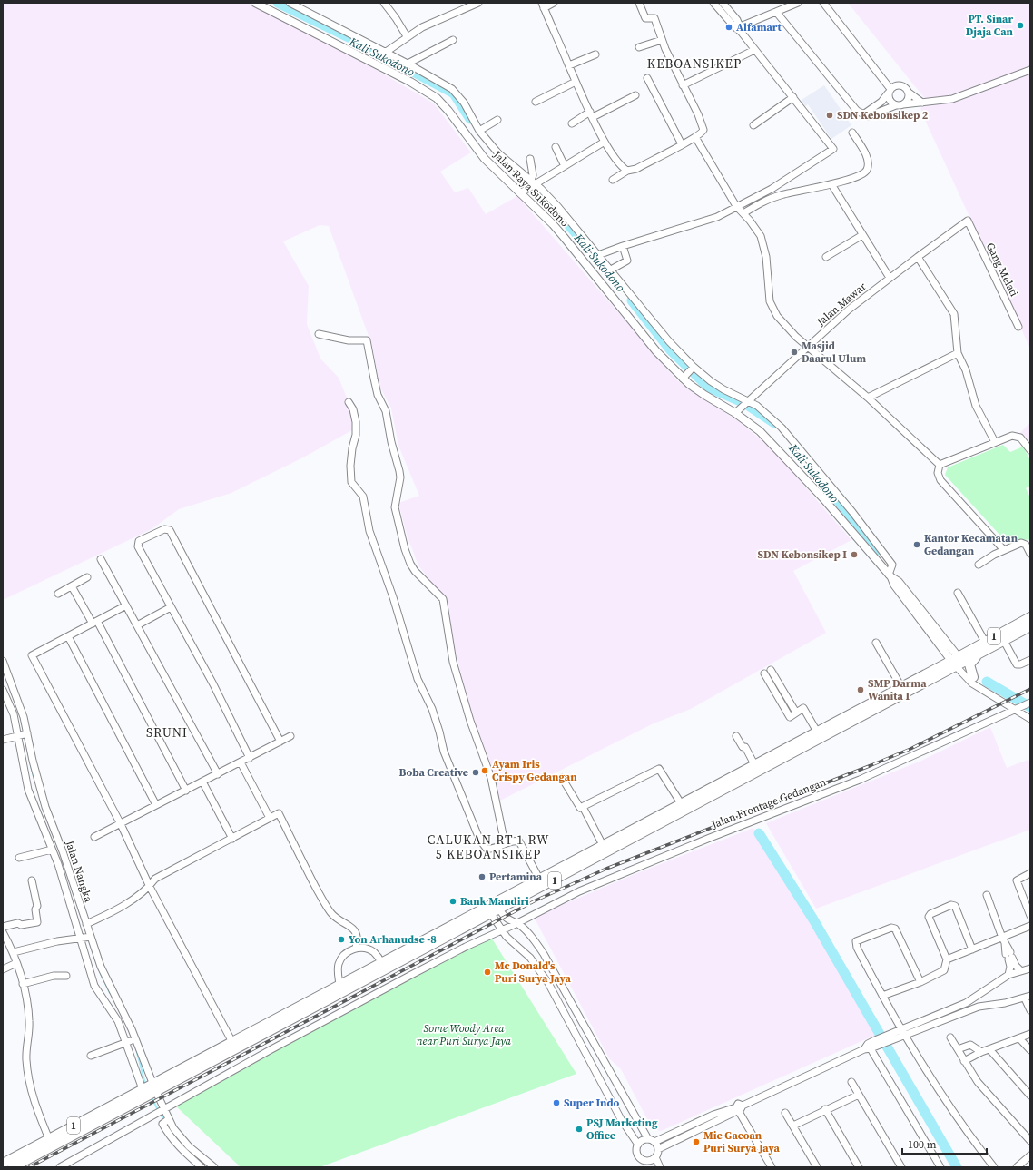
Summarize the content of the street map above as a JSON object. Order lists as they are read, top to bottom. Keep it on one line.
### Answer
{"streets":{"highway":["1"],"main road":["Jalan Raya Sukodono"],"street":["Gang Melati","Jalan Mawar","Jalan Frontage Gedangan","Jalan Nangka"]},"crossings":[["Jalan Raya Sukodono","Jalan Mawar"],["Jalan Raya Sukodono","1"],["Gang Melati","Jalan Mawar"],["1","Jalan Nangka"]],"districts":["KEBOANSIKEP","SRUNI","CALUKAN RT 1 RW 5 KEBOANSIKEP"],"water":["Kali Sukodono"],"parks":["Some Woody Area near Puri Surya Jaya"],"places":["PT. Sinar Djaja Can","Alfamart","SDN Kebonsikep 2","Masjid Daarul Ulum","Kantor Kecamatan Gedangan","SDN Kebonsikep I","SMP Darma Wanita I","Ayam Iris Crispy Gedangan","Boba Creative","Pertamina","Bank Mandiri","Yon Arhanudse -8","Mc Donald's Puri Surya Jaya","Super Indo","PSJ Marketing Office","Mie Gacoan Puri Surya Jaya"],"scale_bar":"100 m"}
